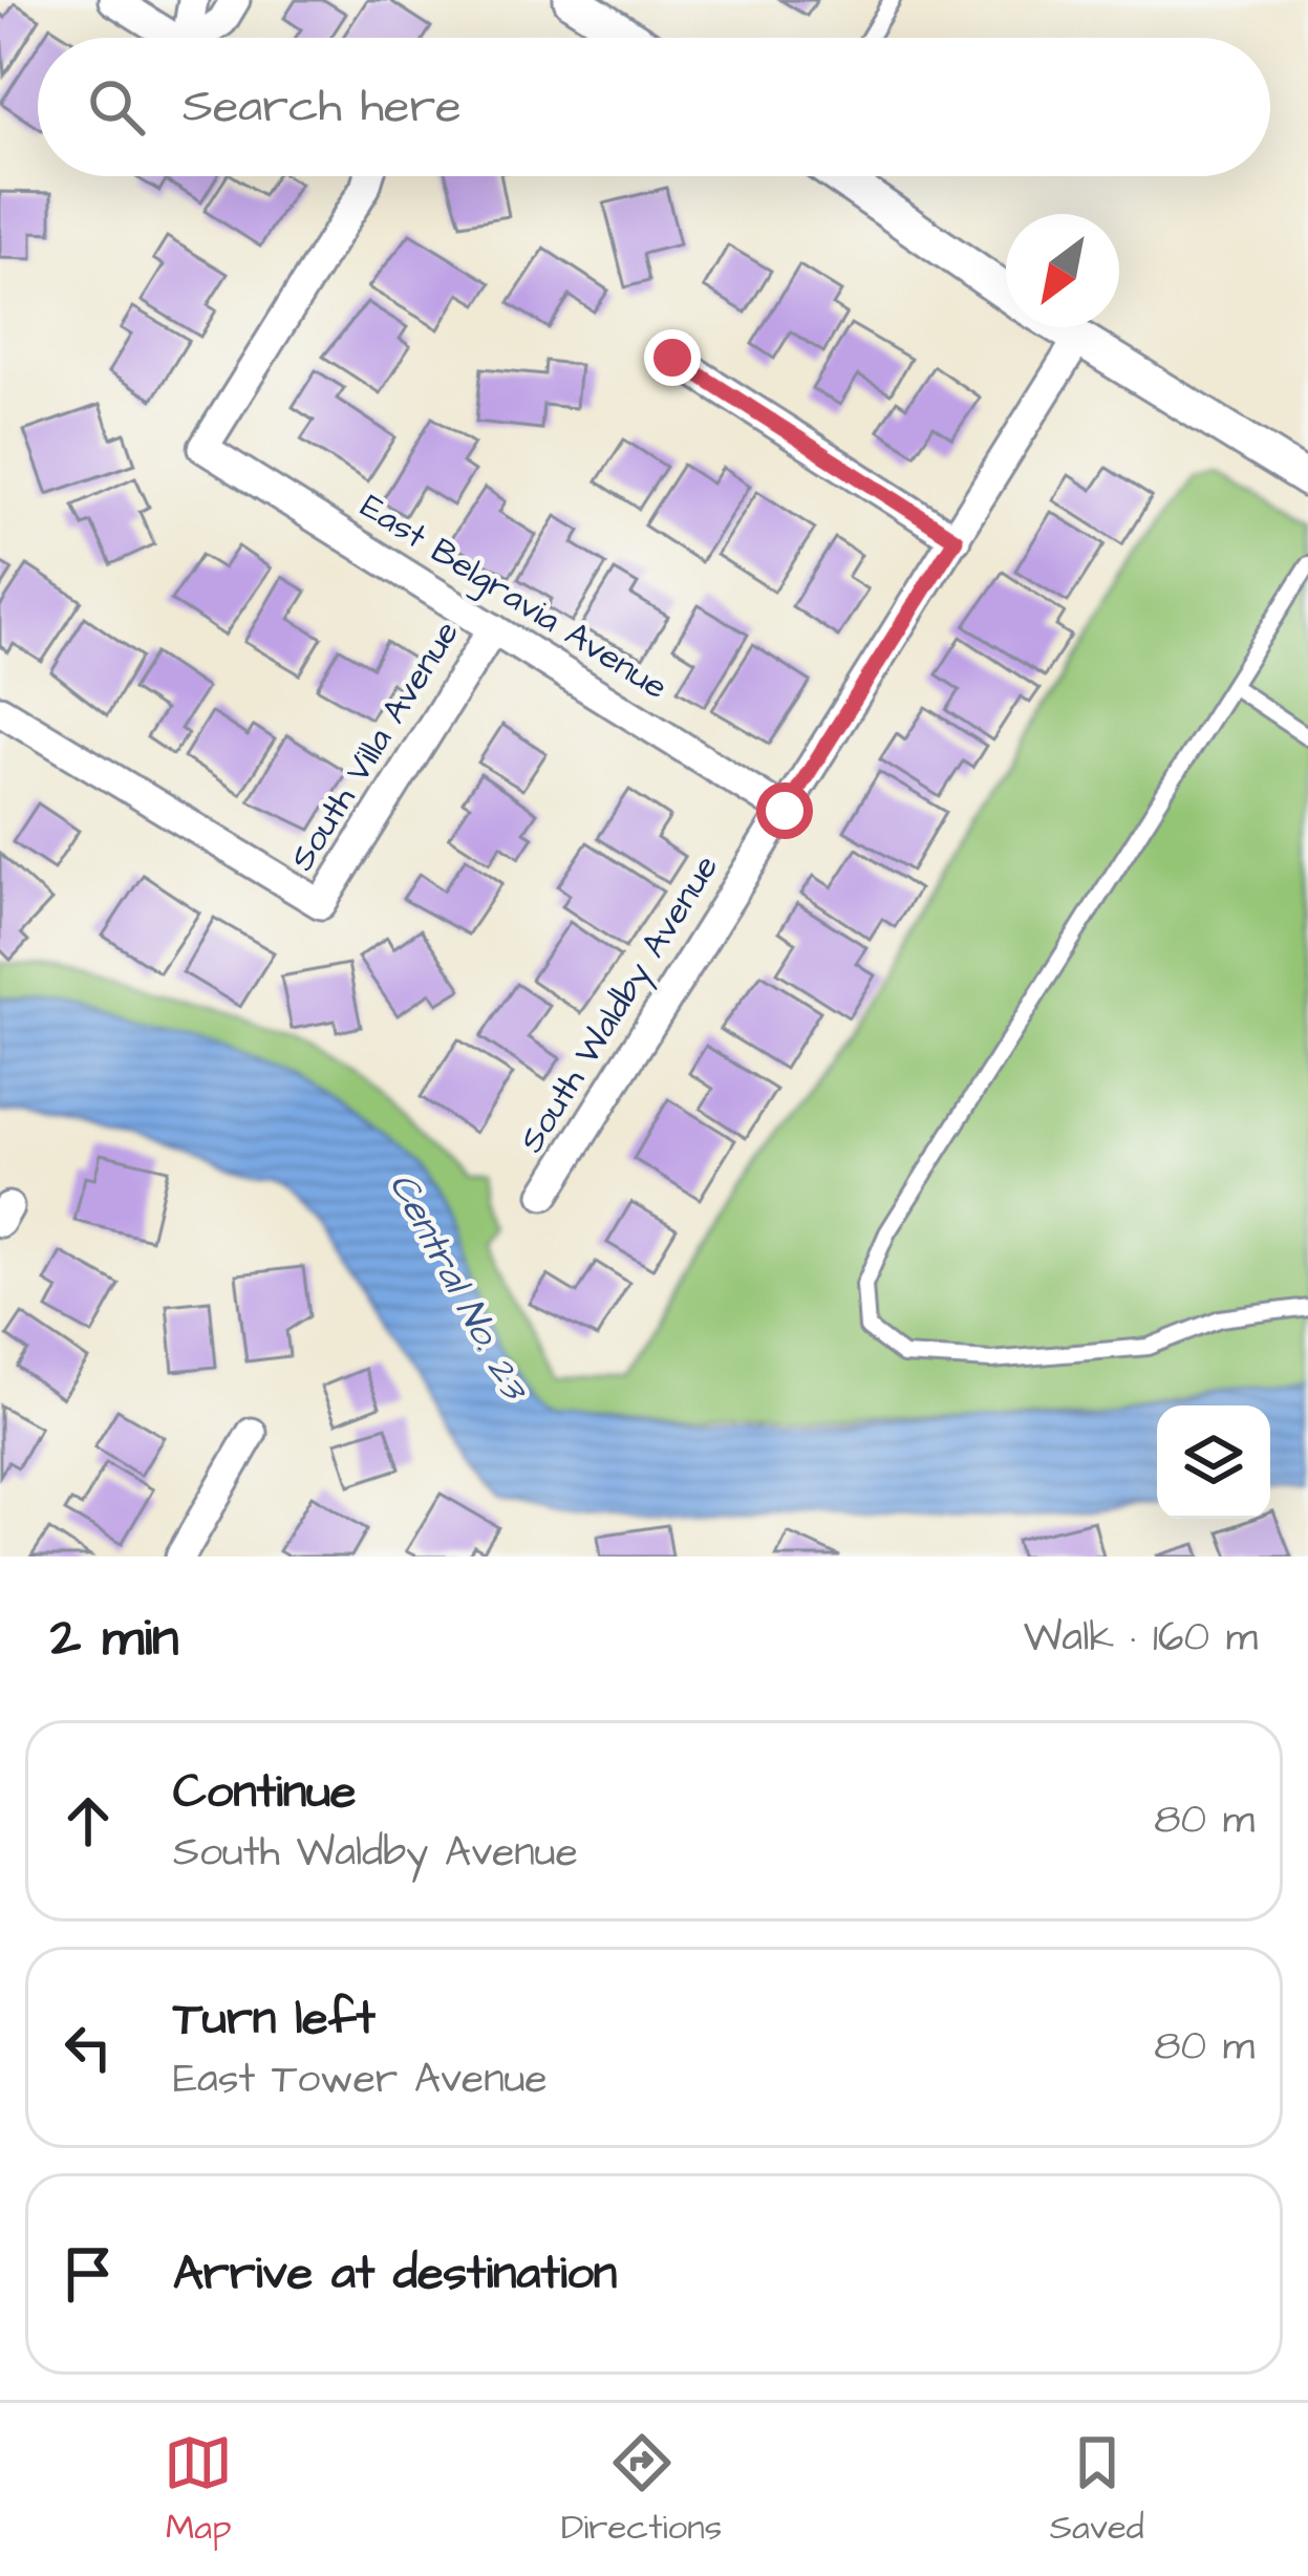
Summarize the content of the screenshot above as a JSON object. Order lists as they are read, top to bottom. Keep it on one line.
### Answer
{"streets":{"street":["East Belgravia Avenue","South Villa Avenue","South Waldby Avenue"]},"crossings":[["East Belgravia Avenue","South Villa Avenue"],["East Belgravia Avenue","South Waldby Avenue"]],"water":["Central No. 23"],"north":"bottom left","page":{"search":"Search here","heading":["2 min","Walk · 160 m"],"list":[["Continue","South Waldby Avenue","80 m"],["Turn left","East Tower Avenue","80 m"],"Arrive at destination"],"nav":["Map","Directions","Saved"]}}
